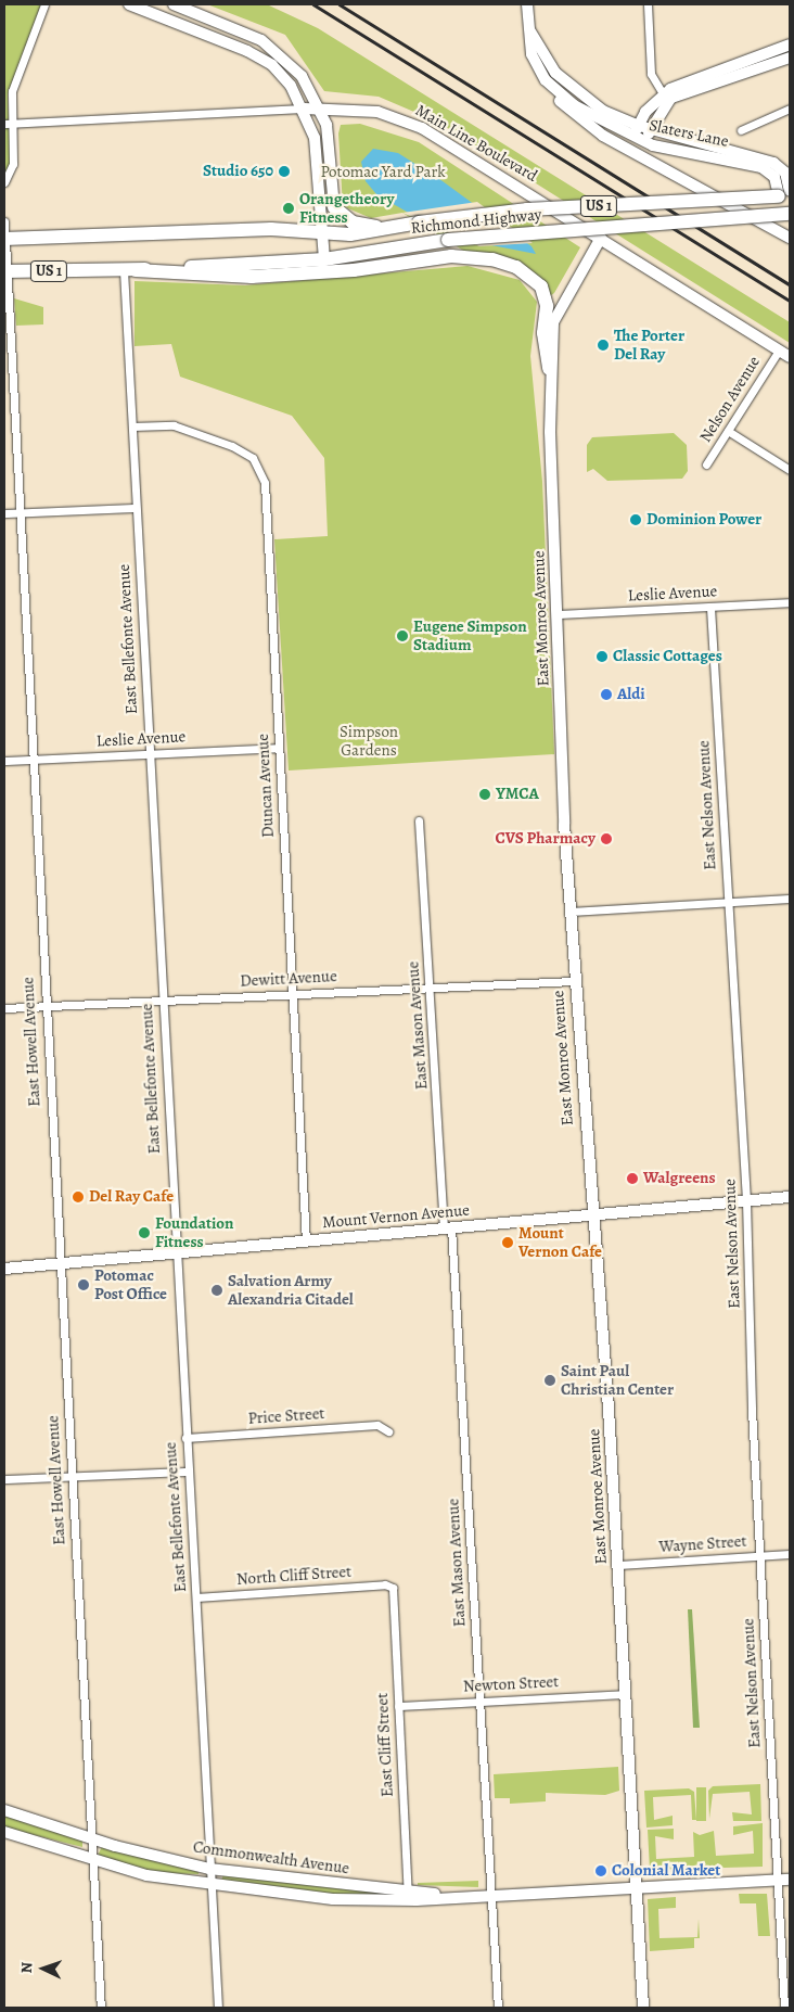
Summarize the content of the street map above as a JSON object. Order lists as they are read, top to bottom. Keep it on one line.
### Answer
{"streets":{"highway":["US 1","Richmond Highway"],"street":["Slaters Lane","Main Line Boulevard","Nelson Avenue","Leslie Avenue","East Monroe Avenue","East Bellefonte Avenue","Duncan Avenue","East Nelson Avenue","Dewitt Avenue","East Mason Avenue","East Howell Avenue","Mount Vernon Avenue","Price Street","Wayne Street","North Cliff Street","Newton Street","East Cliff Street","Commonwealth Avenue"]},"crossings":[["Slaters Lane","Richmond Highway"],["Main Line Boulevard","Nelson Avenue"],["Main Line Boulevard","East Monroe Avenue"],["Richmond Highway","East Bellefonte Avenue"],["Richmond Highway","East Howell Avenue"],["Leslie Avenue","East Monroe Avenue"],["Leslie Avenue","East Bellefonte Avenue"],["Leslie Avenue","Duncan Avenue"],["Leslie Avenue","East Nelson Avenue"],["Leslie Avenue","East Howell Avenue"],["East Monroe Avenue","Dewitt Avenue"],["East Monroe Avenue","Mount Vernon Avenue"],["East Monroe Avenue","Wayne Street"],["East Monroe Avenue","Newton Street"],["East Monroe Avenue","Commonwealth Avenue"],["East Bellefonte Avenue","Duncan Avenue"],["East Bellefonte Avenue","Dewitt Avenue"],["East Bellefonte Avenue","Mount Vernon Avenue"],["East Bellefonte Avenue","Price Street"],["East Bellefonte Avenue","North Cliff Street"],["East Bellefonte Avenue","Commonwealth Avenue"],["Duncan Avenue","Dewitt Avenue"],["Duncan Avenue","Mount Vernon Avenue"],["East Nelson Avenue","Mount Vernon Avenue"],["East Nelson Avenue","Wayne Street"],["East Nelson Avenue","Commonwealth Avenue"],["Dewitt Avenue","East Mason Avenue"],["Dewitt Avenue","East Howell Avenue"],["East Mason Avenue","Mount Vernon Avenue"],["East Mason Avenue","Newton Street"],["East Mason Avenue","Commonwealth Avenue"],["East Howell Avenue","Mount Vernon Avenue"],["East Howell Avenue","Commonwealth Avenue"],["North Cliff Street","East Cliff Street"],["Newton Street","East Cliff Street"],["East Cliff Street","Commonwealth Avenue"]],"parks":["Potomac Yard Park","Simpson Gardens"],"places":["Studio 650","Orangetheory Fitness","The Porter Del Ray","Dominion Power","Eugene Simpson Stadium","Classic Cottages","Aldi","YMCA","CVS Pharmacy","Walgreens","Del Ray Cafe","Foundation Fitness","Mount Vernon Cafe","Potomac Post Office","Salvation Army Alexandria Citadel","Saint Paul Christian Center","Colonial Market"],"north":"left"}
